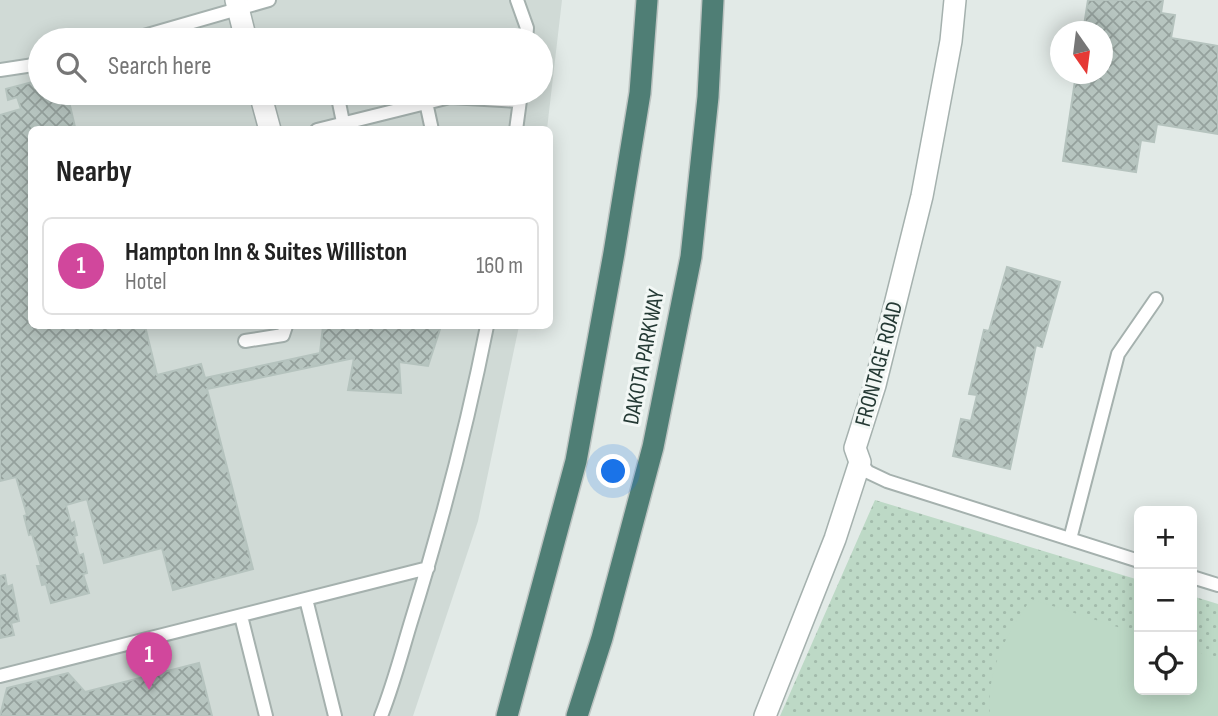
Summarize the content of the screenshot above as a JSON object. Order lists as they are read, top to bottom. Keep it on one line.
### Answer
{"streets":{"highway":["DAKOTA PARKWAY"],"street":["FRONTAGE ROAD"]},"north":"bottom","page":{"search":"Search here","heading":"Nearby","list":[{"mark":"1","name":"Hampton Inn & Suites Williston","note":"Hotel","value":"160 m"}],"map_buttons":["+","−"],"pins":"1"}}
